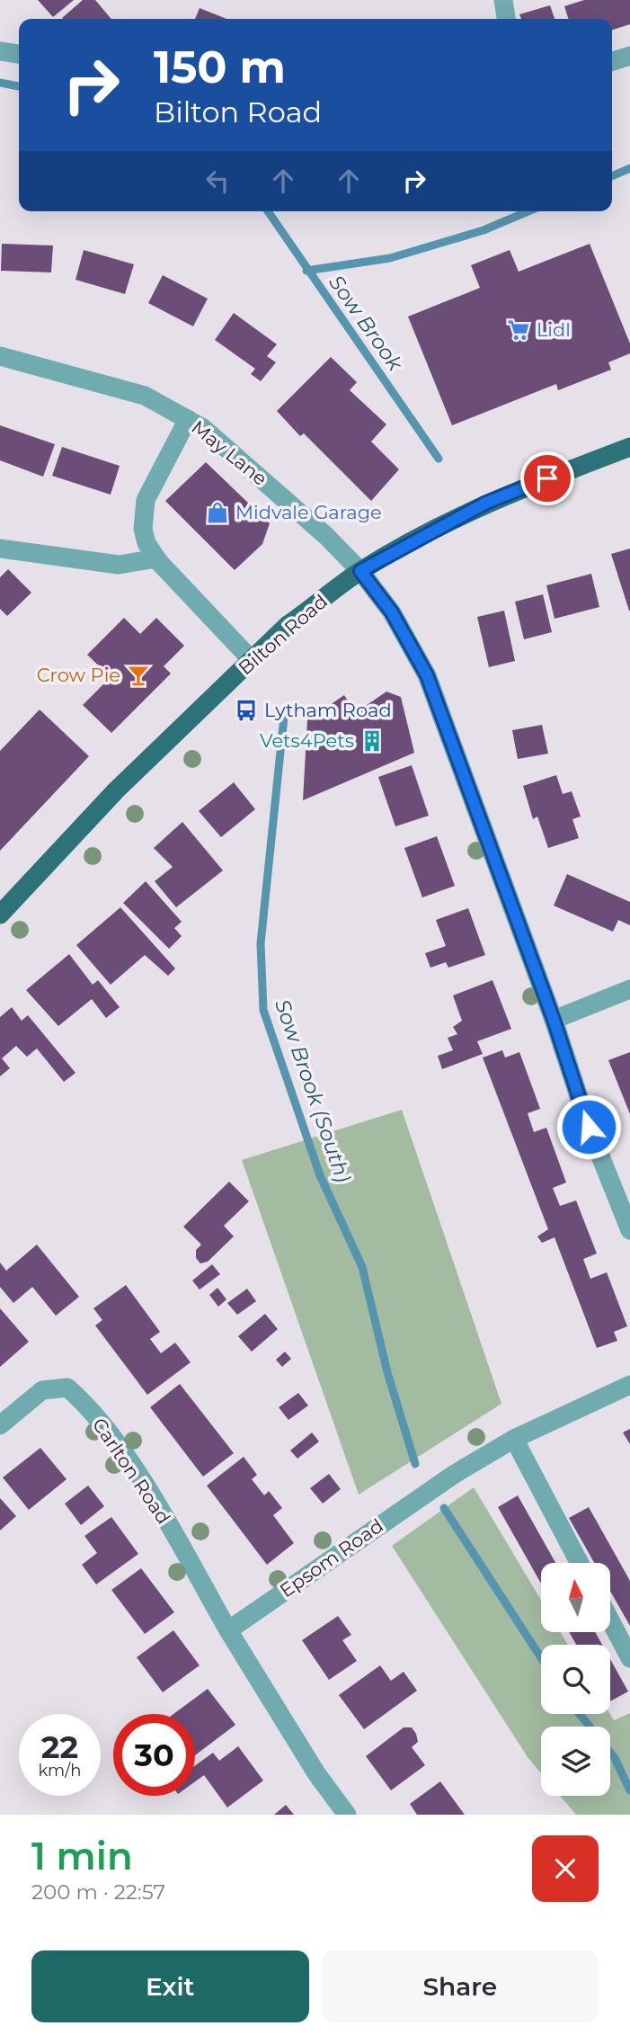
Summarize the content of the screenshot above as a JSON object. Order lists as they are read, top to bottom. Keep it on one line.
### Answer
{"streets":{"main road":["Bilton Road"],"street":["May Lane","Carlton Road","Epsom Road"]},"crossings":[["May Lane","Bilton Road"],["Carlton Road","Epsom Road"]],"water":["Sow Brook","Sow Brook (South)"],"places":{"supermarket":["Lidl"],"shop":["Midvale Garage"],"bar":["Crow Pie"],"bus stop":["Lytham Road"],"building":["Vets4Pets"]},"north":"top","page":{"turn":["150 m","Bilton Road"],"speed":"22 km/h","limit":"30","heading":["1 min","200 m · 22:57"],"buttons":["Exit","Share"]}}
